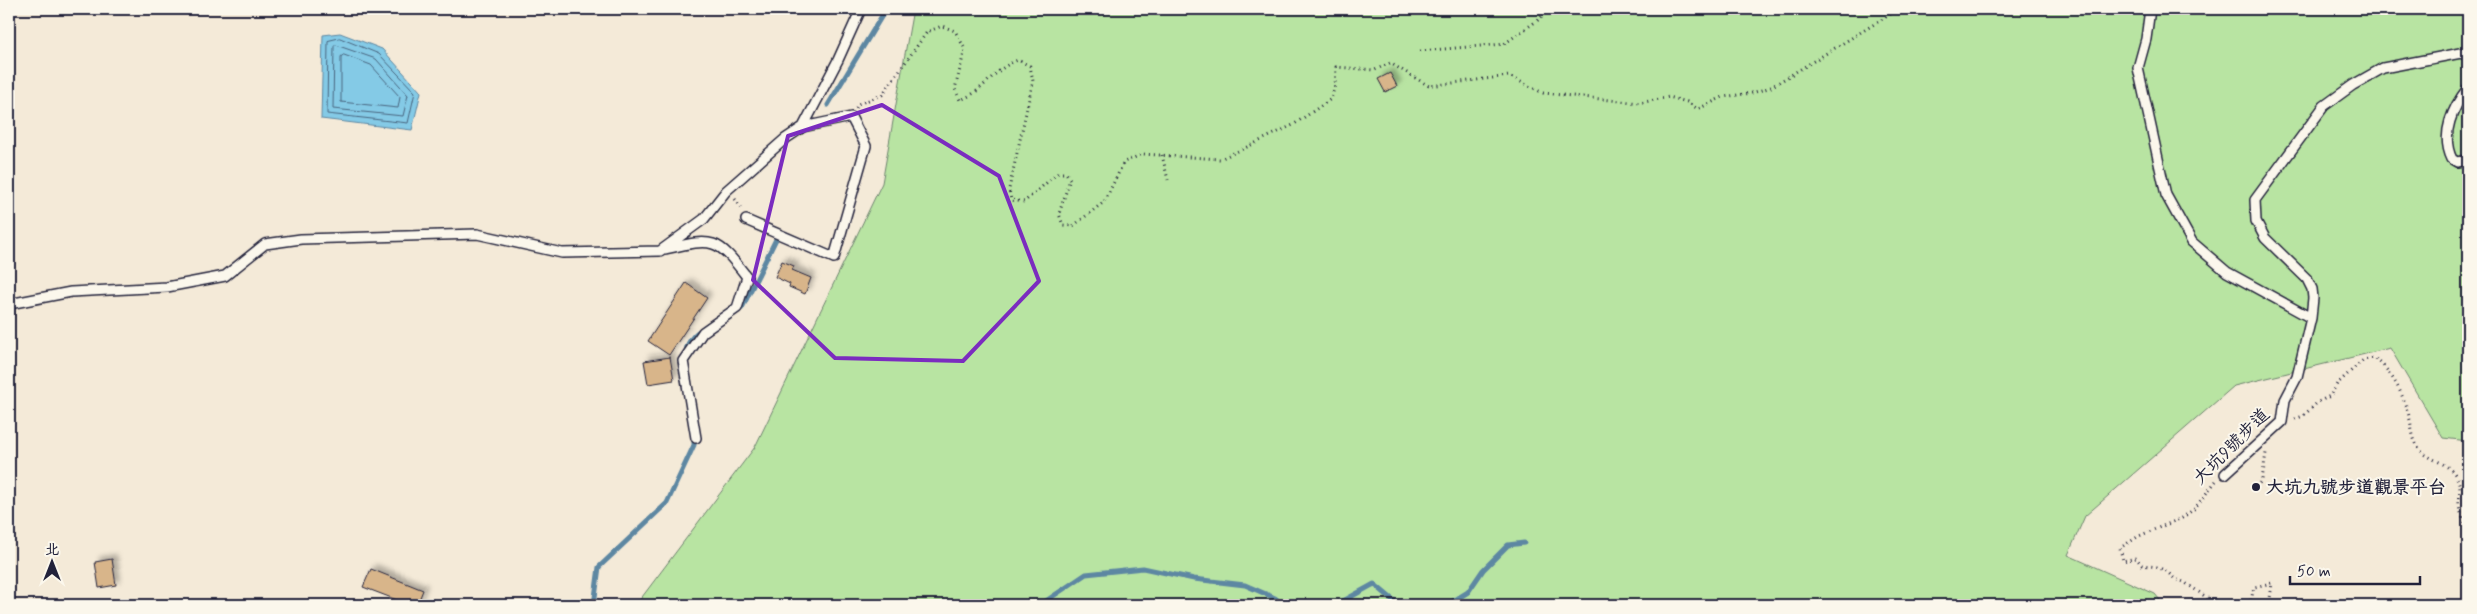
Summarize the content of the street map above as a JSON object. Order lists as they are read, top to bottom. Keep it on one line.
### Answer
{"streets":{"lane":["大坑9號步道"]},"places":["大坑九號步道觀景平台"],"scale_bar":"50 m","north":"top"}
